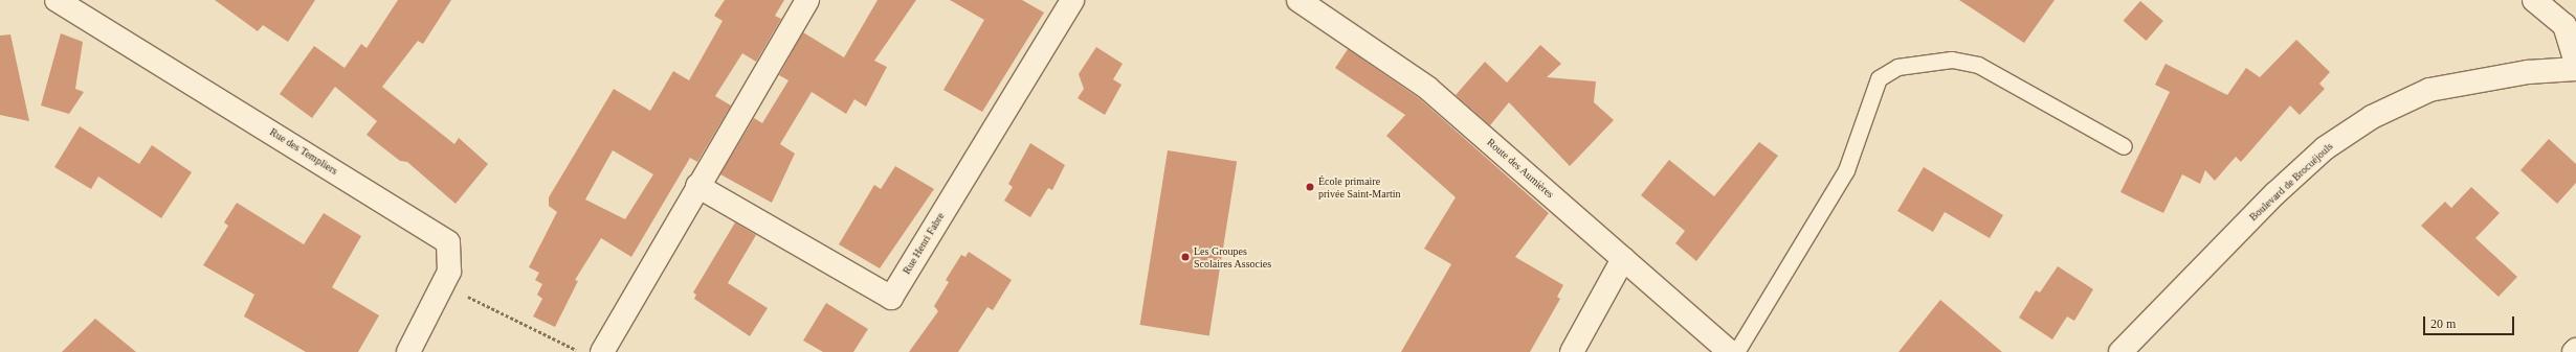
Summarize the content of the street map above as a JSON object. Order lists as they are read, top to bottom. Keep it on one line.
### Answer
{"streets":{"street":["Rue des Templiers","Route des Aumières","Boulevard de Brocuéjouls","Rue Henri Fabre"]},"places":["École primaire privée Saint-Martin","Les Groupes Scolaires Associes"],"scale_bar":"20 m"}
